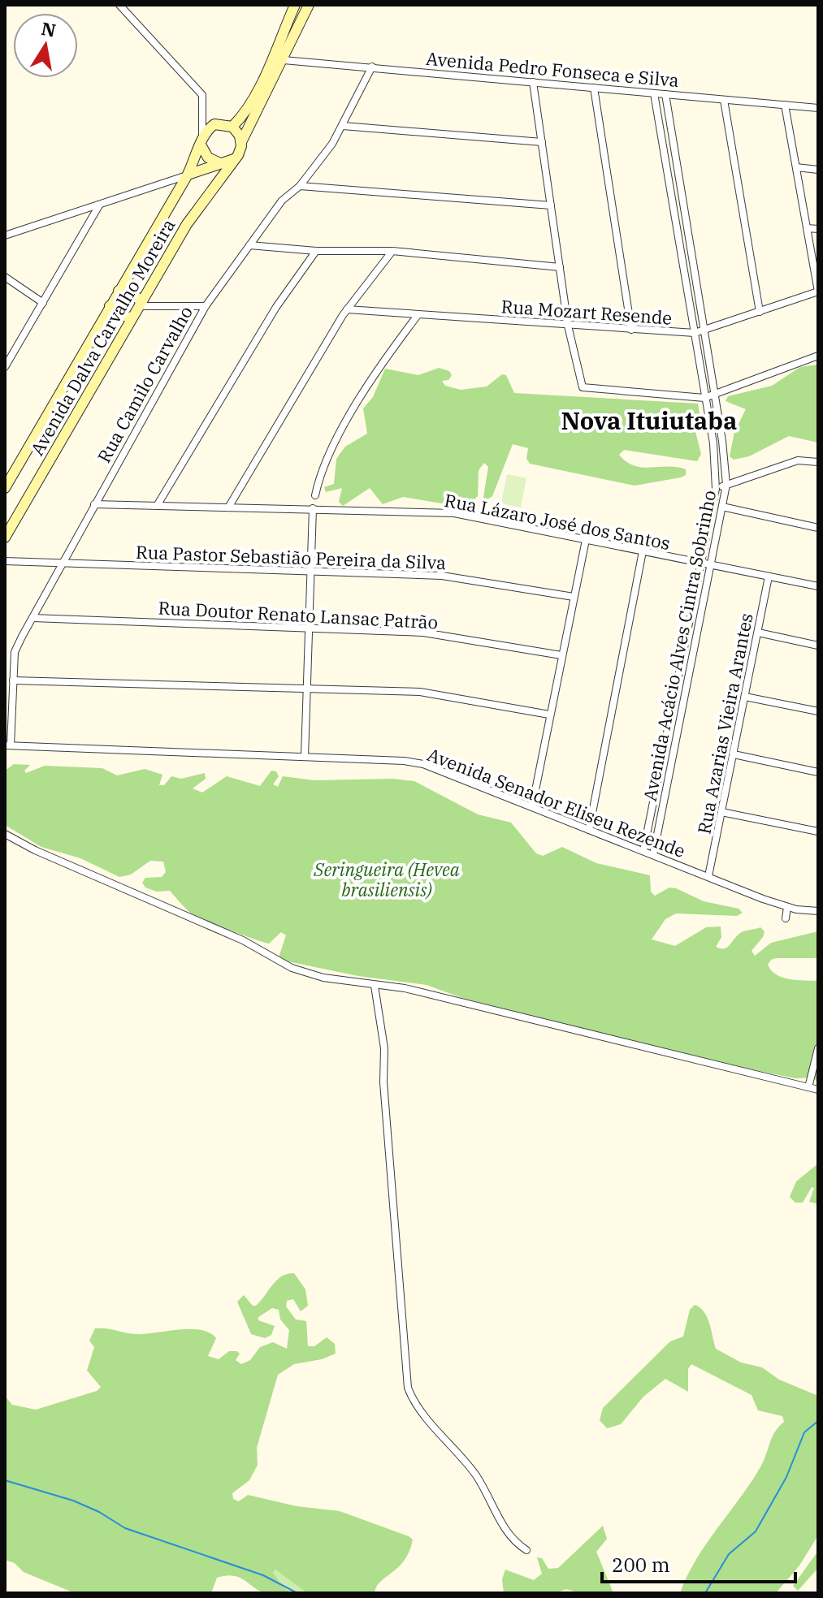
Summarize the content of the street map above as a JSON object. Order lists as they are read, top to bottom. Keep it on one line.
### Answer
{"streets":{"street":["Avenida Pedro Fonseca e Silva","Rua Mozart Resende","Avenida Dalva Carvalho Moreira","Rua Camilo Carvalho","Rua Lázaro José dos Santos","Rua Pastor Sebastião Pereira da Silva","Rua Doutor Renato Lansac Patrão","Avenida Acácio Alves Cintra Sobrinho","Rua Azarias Vieira Arantes","Avenida Senador Eliseu Rezende"]},"crossings":[["Avenida Pedro Fonseca e Silva","Rua Camilo Carvalho"],["Avenida Pedro Fonseca e Silva","Avenida Acácio Alves Cintra Sobrinho"],["Rua Mozart Resende","Avenida Acácio Alves Cintra Sobrinho"],["Rua Camilo Carvalho","Rua Lázaro José dos Santos"],["Rua Camilo Carvalho","Rua Pastor Sebastião Pereira da Silva"],["Rua Camilo Carvalho","Rua Doutor Renato Lansac Patrão"],["Rua Camilo Carvalho","Avenida Senador Eliseu Rezende"],["Rua Lázaro José dos Santos","Avenida Acácio Alves Cintra Sobrinho"],["Rua Lázaro José dos Santos","Rua Azarias Vieira Arantes"],["Avenida Acácio Alves Cintra Sobrinho","Avenida Senador Eliseu Rezende"],["Rua Azarias Vieira Arantes","Avenida Senador Eliseu Rezende"]],"districts":["Nova Ituiutaba"],"parks":["Seringueira (Hevea brasiliensis)"],"scale_bar":"200 m","north":"top"}
